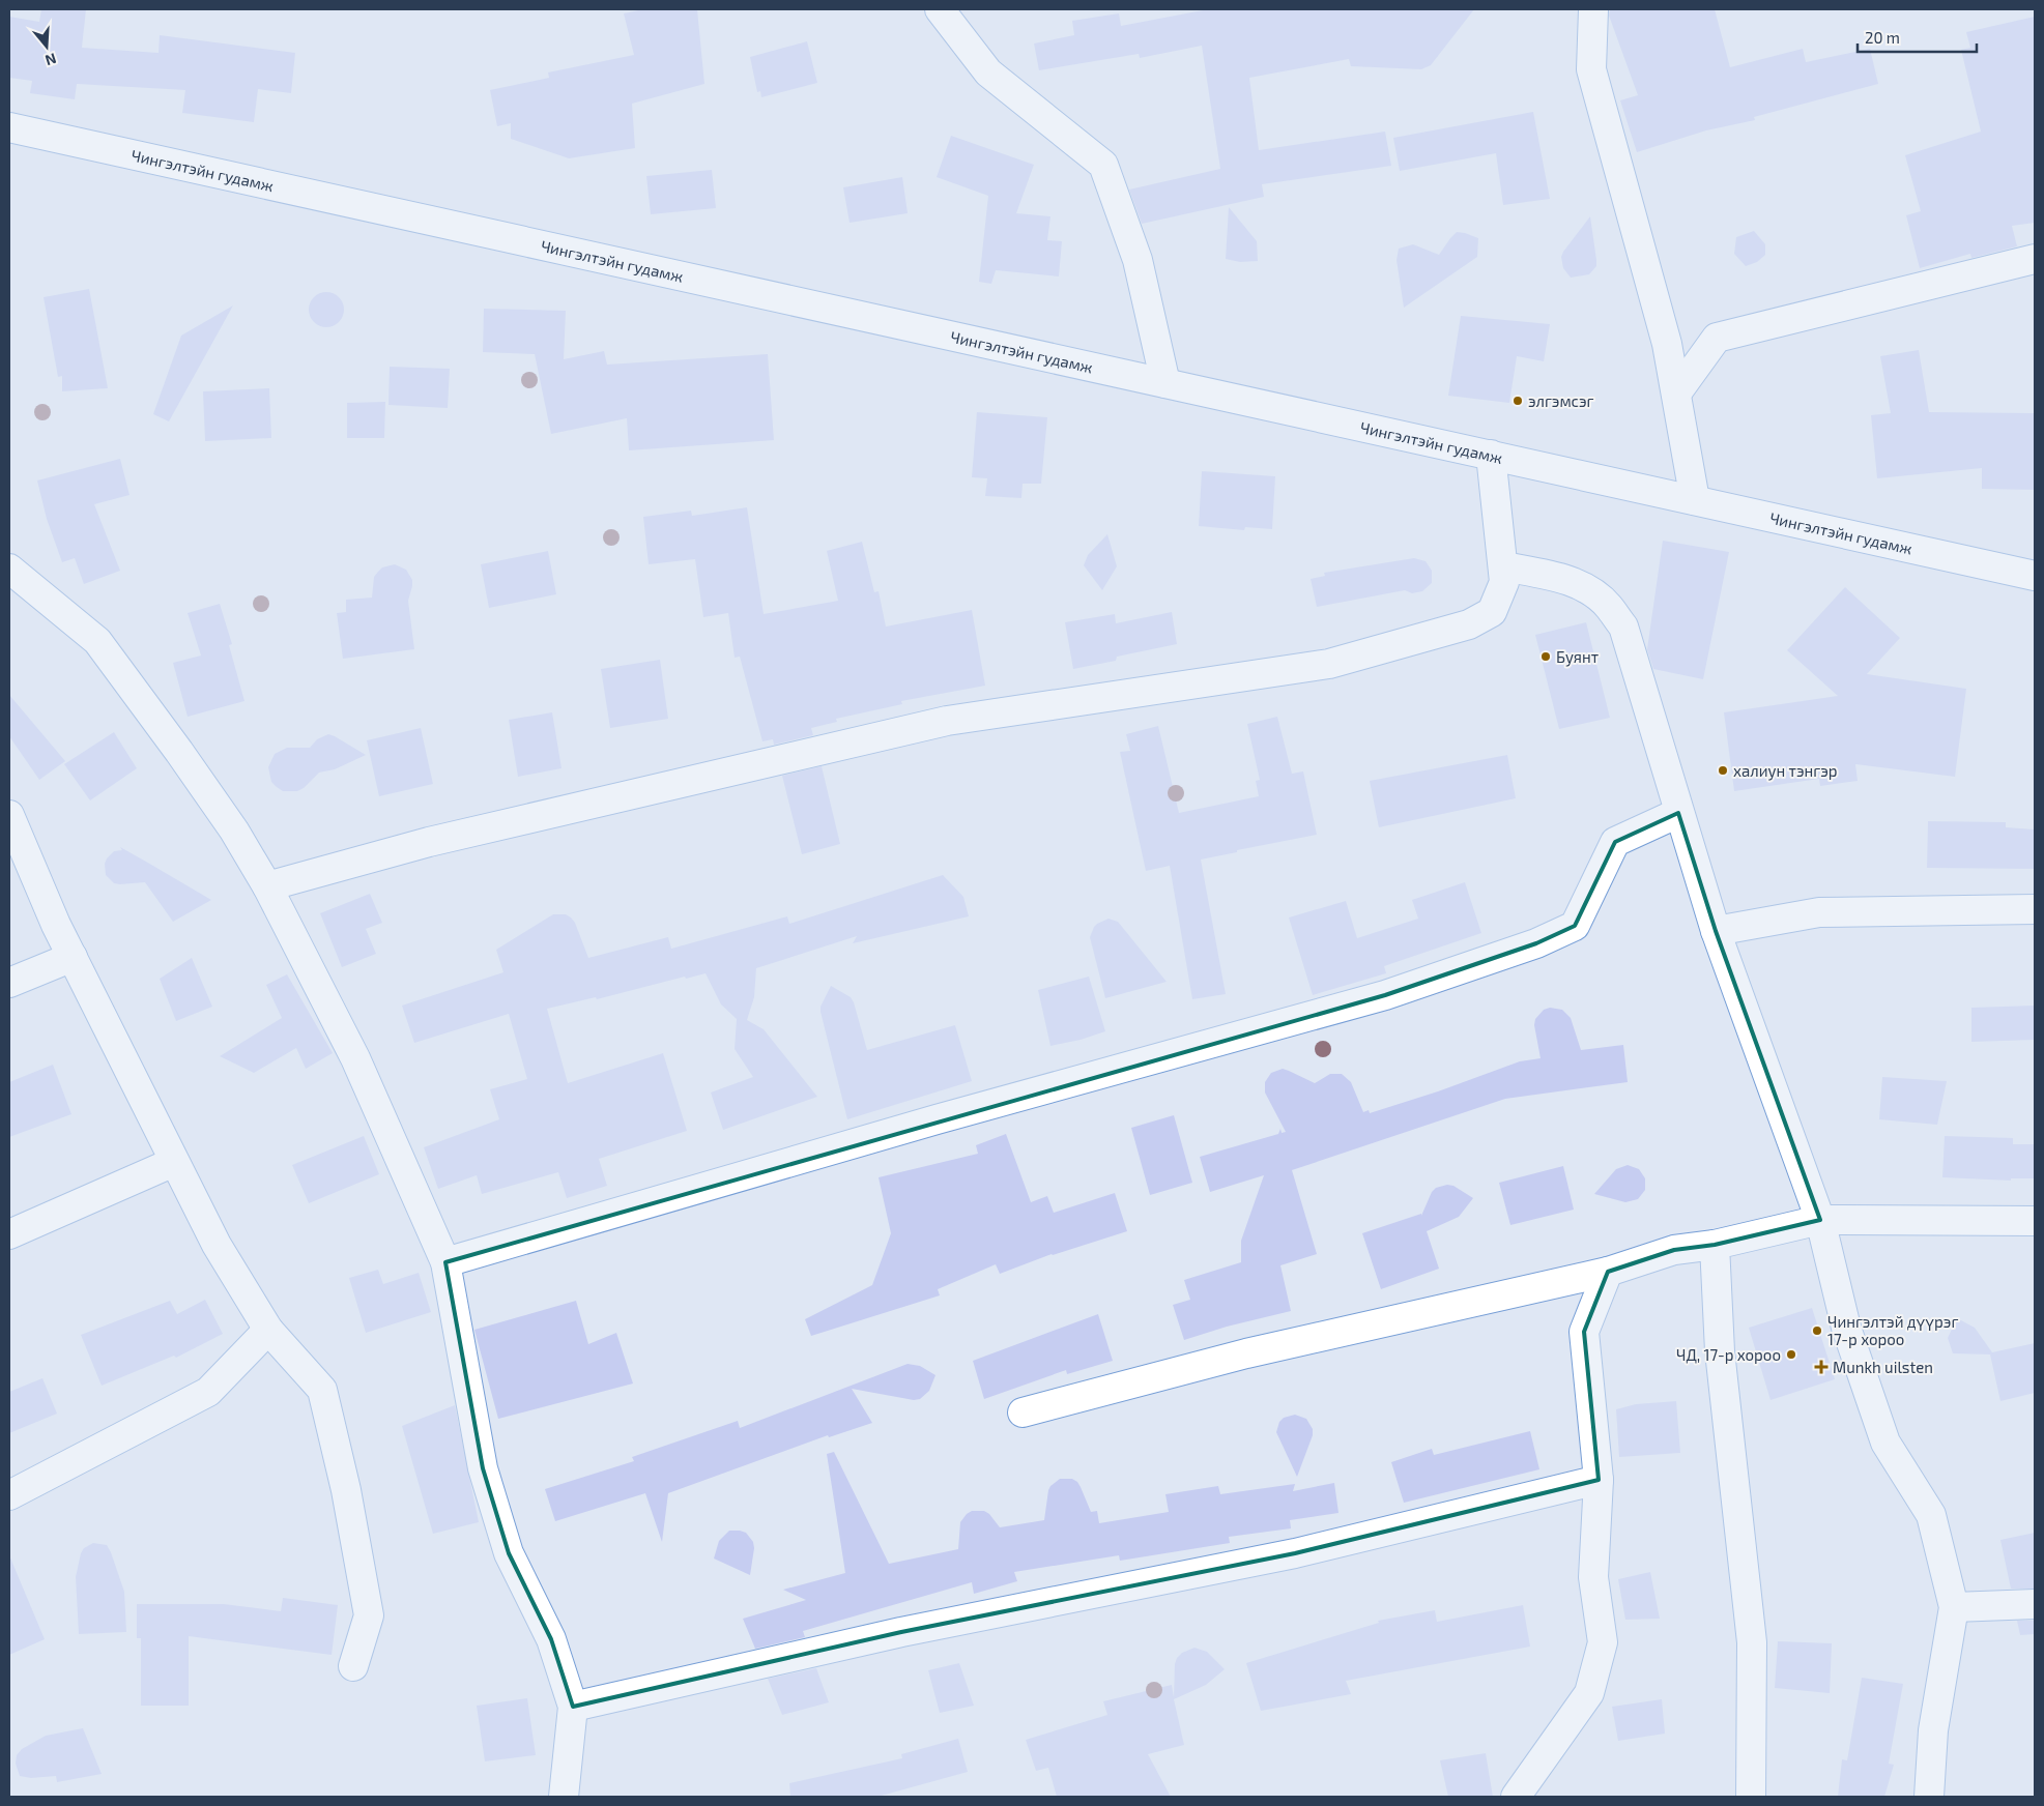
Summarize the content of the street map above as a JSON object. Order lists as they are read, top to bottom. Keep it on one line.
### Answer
{"streets":{"street":["Чингэлтэйн гудамж"]},"places":{"other":["элгэмсэг","Буянт","халиун тэнгэр","Чингэлтэй дүүрэг 17-р хороо","ЧД, 17-р хороо"],"health":["Munkh uilsten"]},"scale_bar":"20 m","north":"bottom"}
